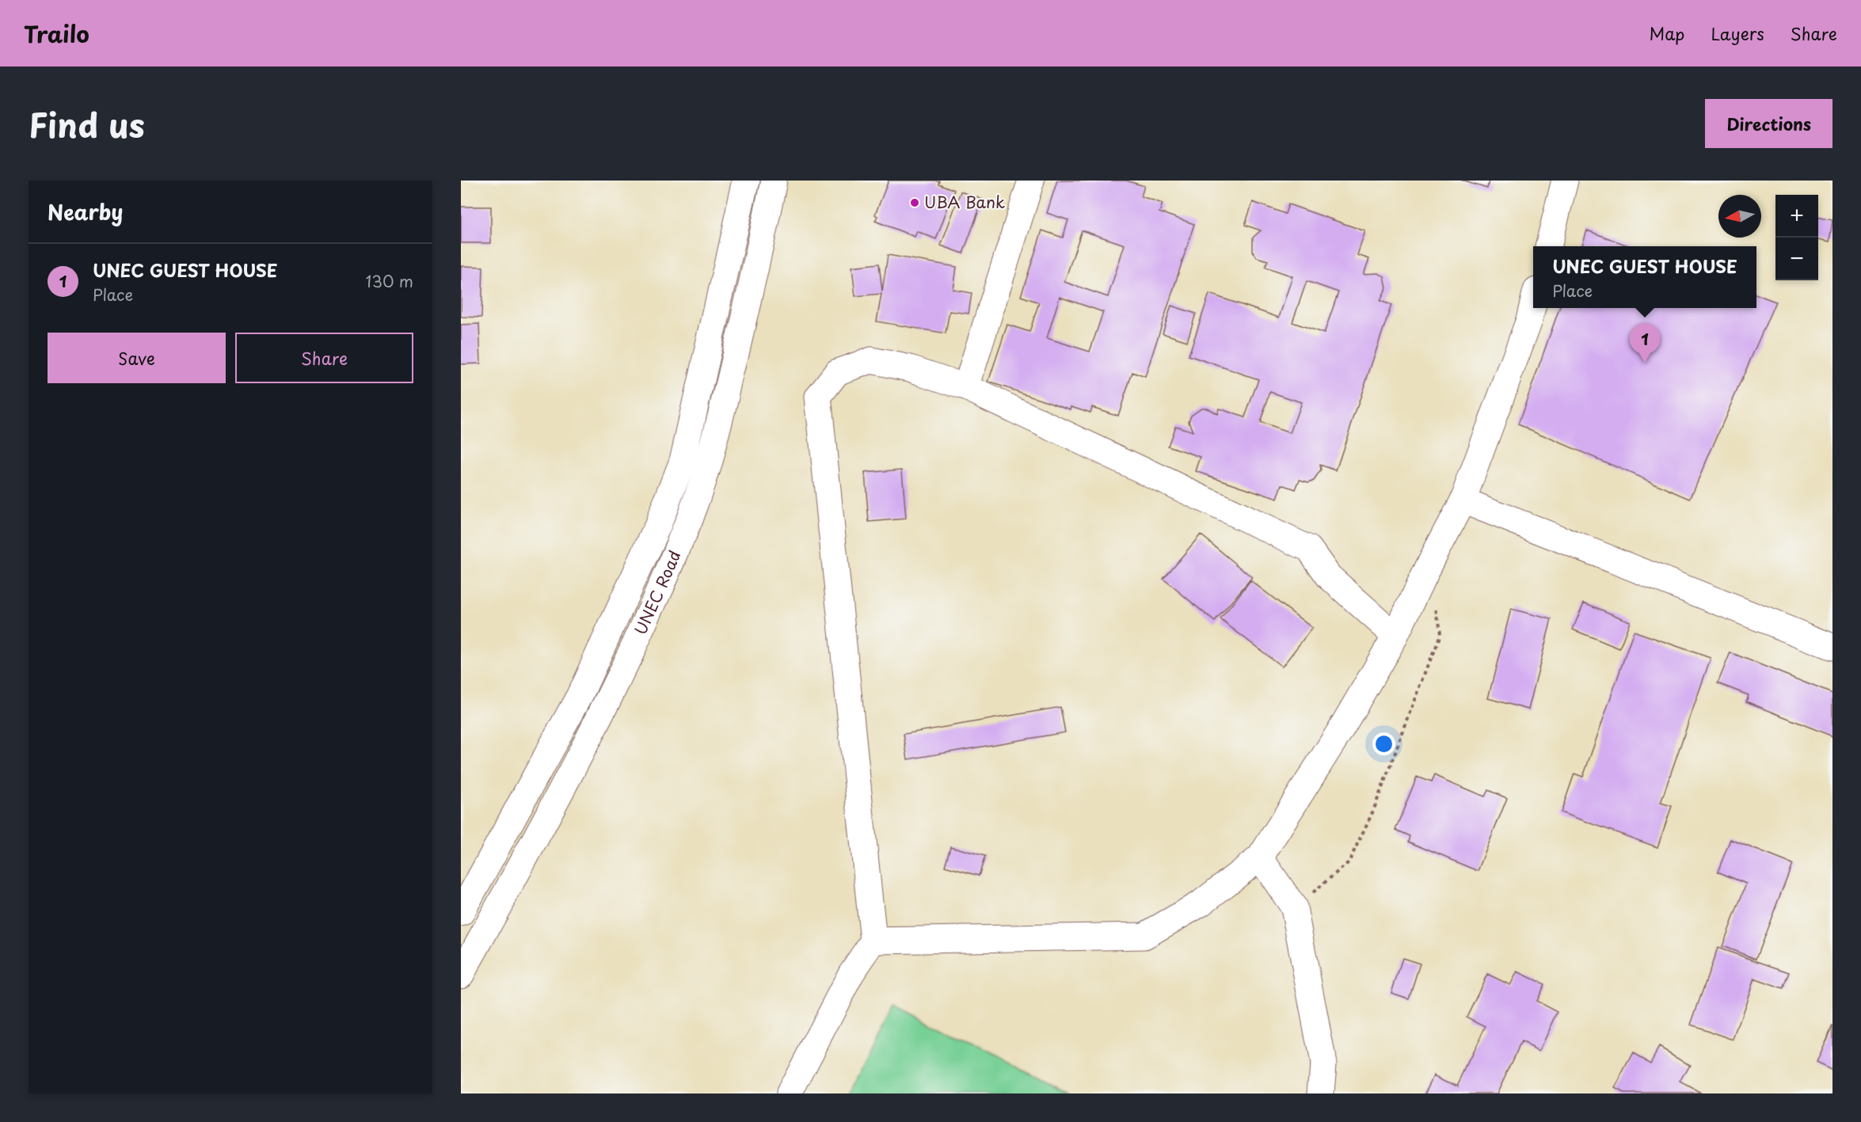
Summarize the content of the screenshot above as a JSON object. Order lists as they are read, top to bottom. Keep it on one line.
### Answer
{"streets":{"street":["UNEC Road"]},"places":["UBA Bank"],"north":"left","page":{"header":"Trailo","nav":["Map","Layers","Share"],"title":"Find us","buttons":["Directions",["Save","Share"]],"heading":"Nearby","map_buttons":["+","−"],"list":[{"mark":"1","name":"UNEC GUEST HOUSE","note":"Place","value":"130 m"}],"popup":["UNEC GUEST HOUSE","Place"],"pins":"1"}}
